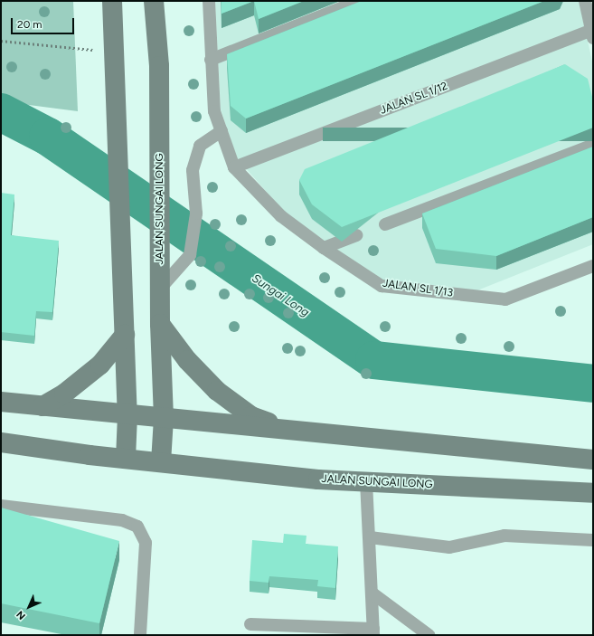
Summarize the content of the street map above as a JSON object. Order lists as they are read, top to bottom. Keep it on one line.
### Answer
{"streets":{"street":["JALAN SUNGAI LONG"],"lane":["JALAN SL 1/12","JALAN SL 1/13"]},"crossings":[["JALAN SL 1/12","JALAN SL 1/13"]],"water":["Sungai Long"],"scale_bar":"20 m","north":"bottom left"}
